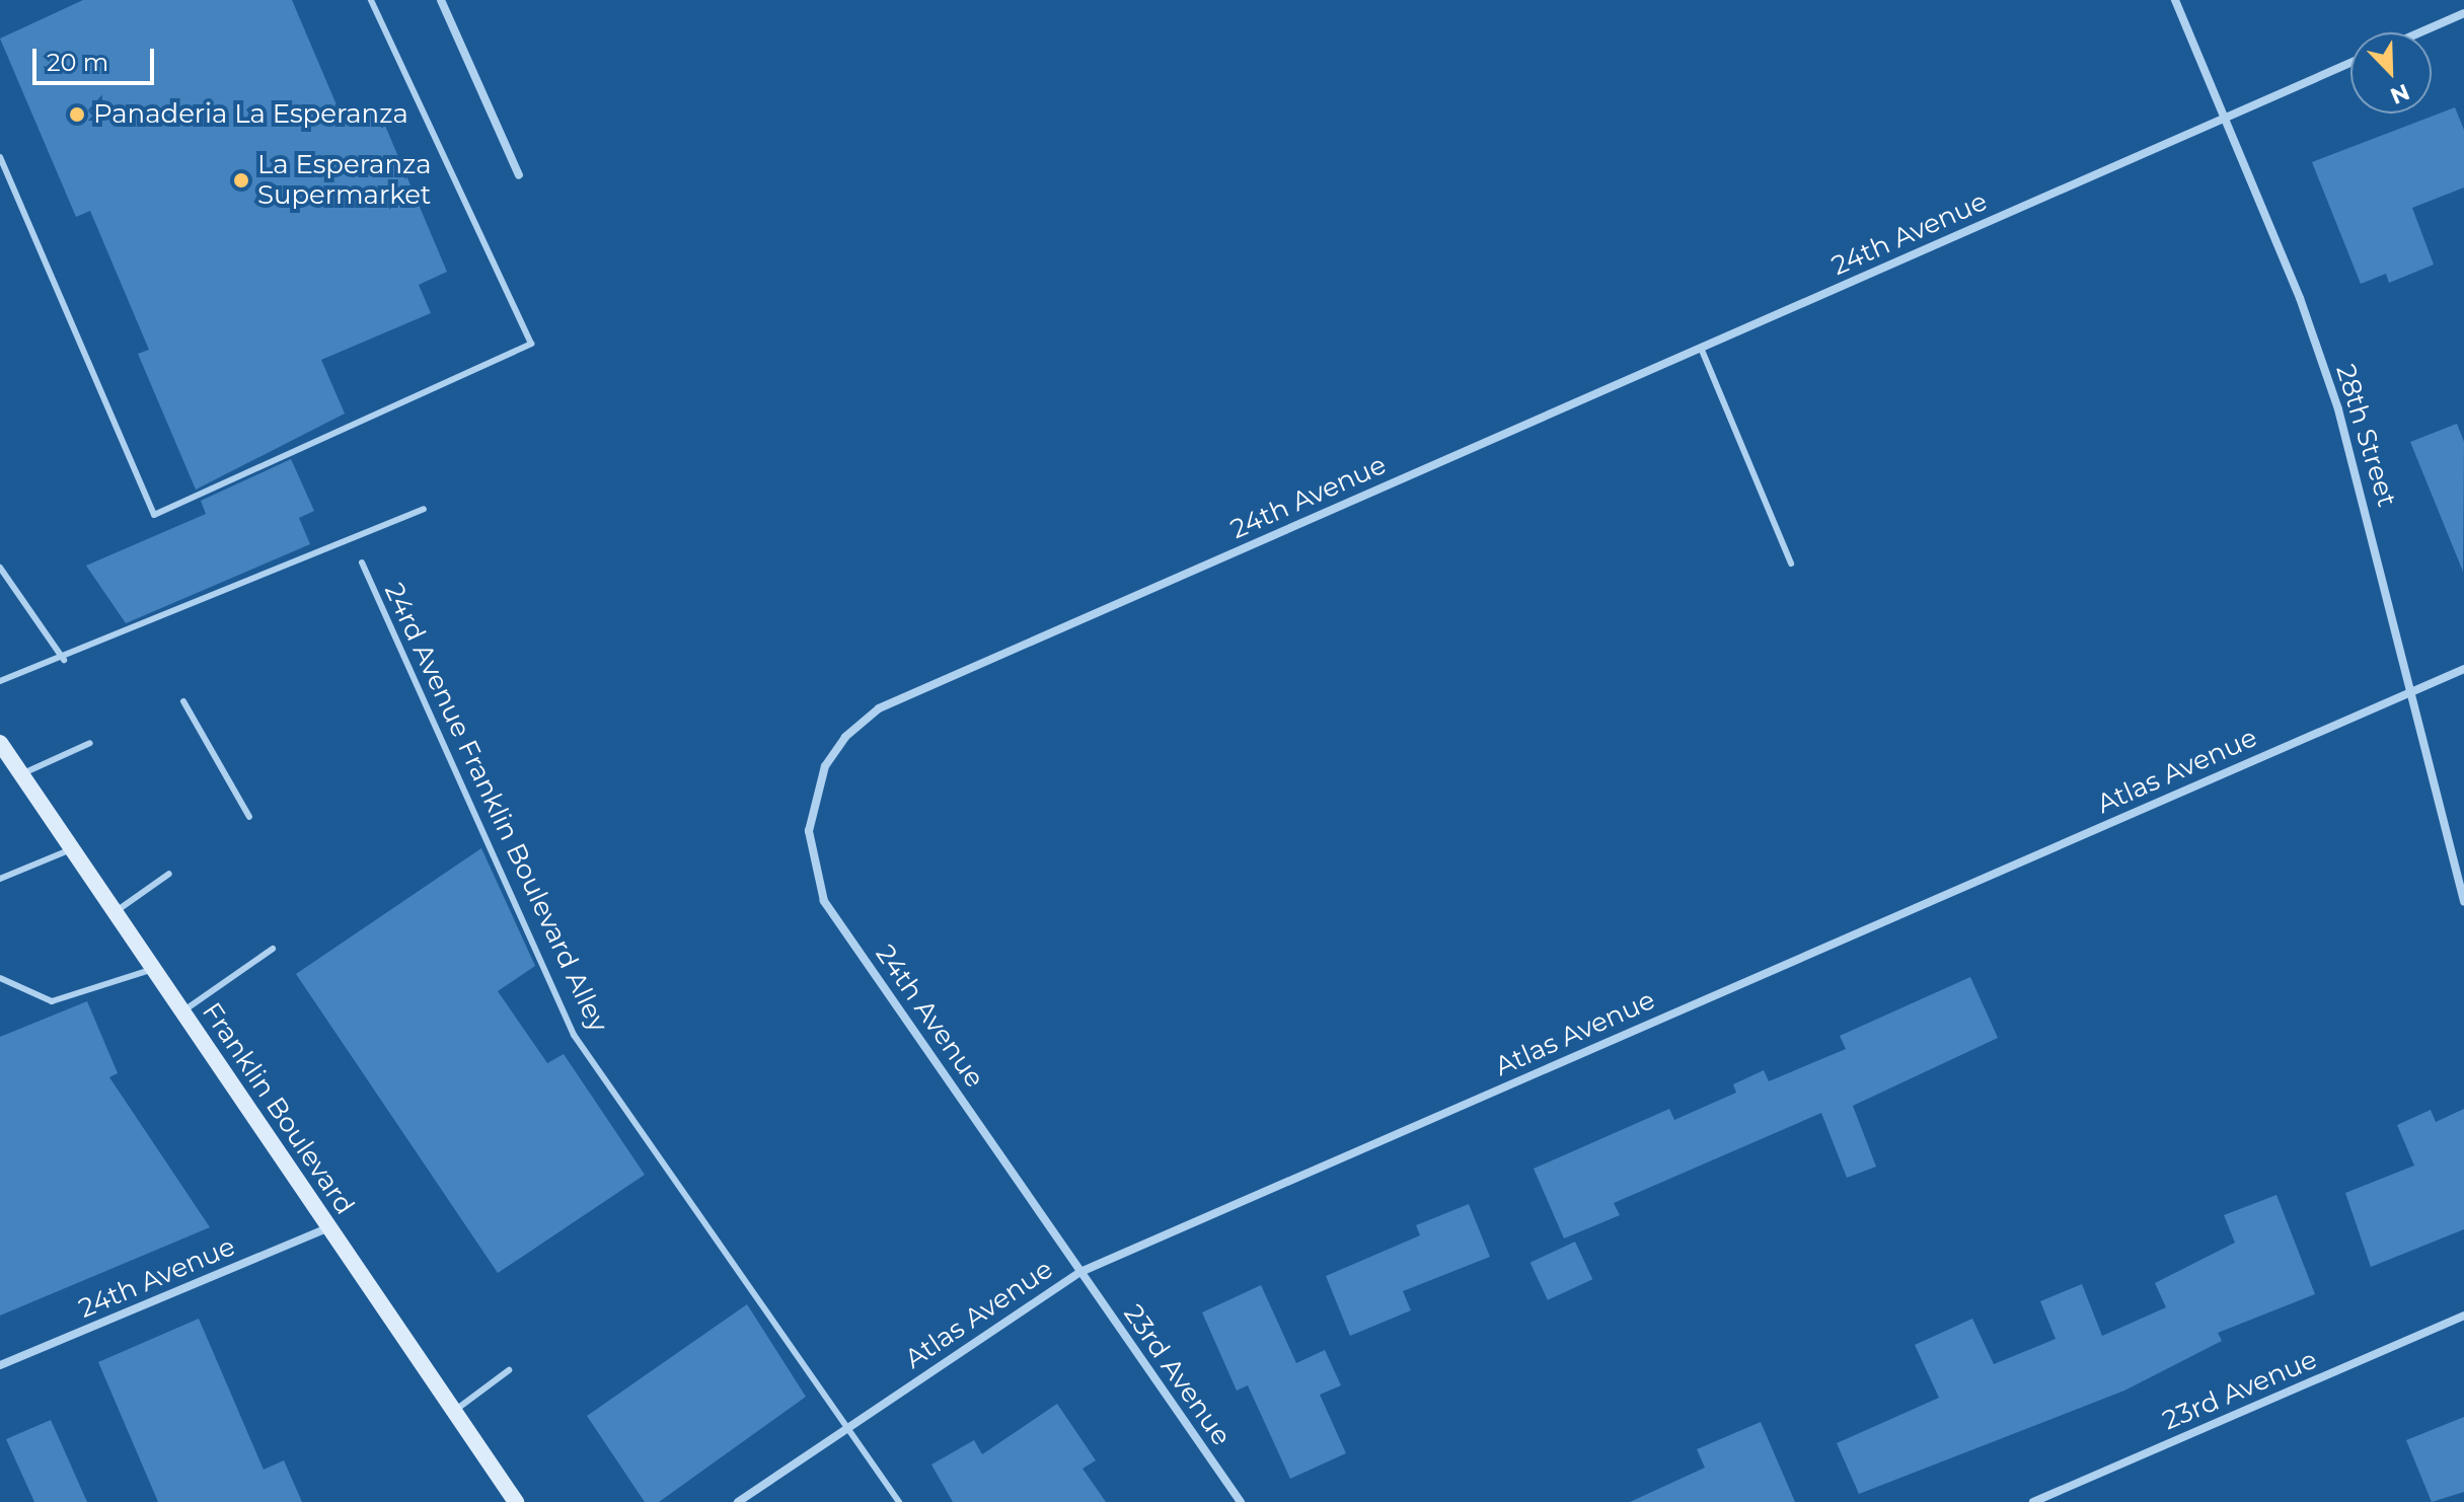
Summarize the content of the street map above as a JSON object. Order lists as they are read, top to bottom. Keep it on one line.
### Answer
{"streets":{"main road":["Franklin Boulevard"],"street":["24th Avenue","28th Street","Atlas Avenue","23rd Avenue"],"lane":["24rd Avenue Franklin Boulevard Alley"]},"crossings":[["24th Avenue","28th Street"],["24th Avenue","Atlas Avenue"],["24th Avenue","Franklin Boulevard"],["24th Avenue","23rd Avenue"],["28th Street","Atlas Avenue"],["Atlas Avenue","24rd Avenue Franklin Boulevard Alley"],["Atlas Avenue","23rd Avenue"]],"places":["Panaderia La Esperanza","La Esperanza Supermarket"],"scale_bar":"20 m","north":"bottom right"}
